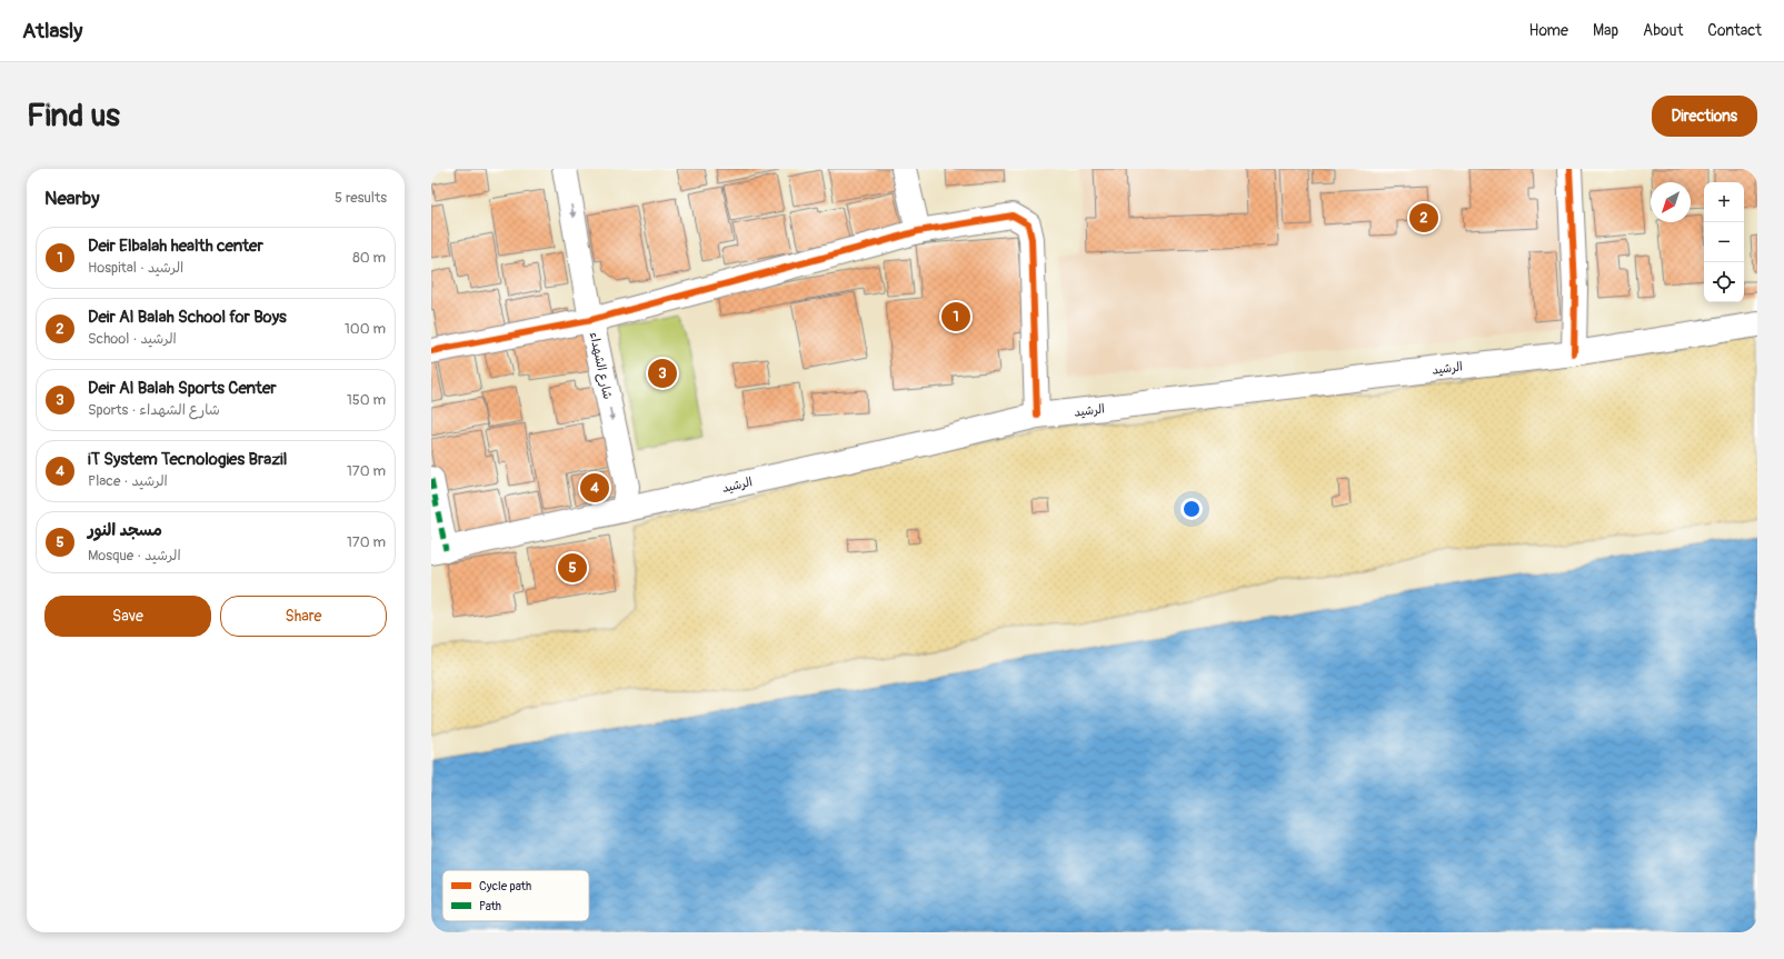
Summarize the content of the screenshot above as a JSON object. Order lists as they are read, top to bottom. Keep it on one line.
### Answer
{"streets":{"main road":["شارع الشهداء","الرشيد"]},"crossings":[["شارع الشهداء","الرشيد"]],"one_way":["شارع الشهداء"],"legend":["Cycle path","Path"],"north":"bottom left","page":{"header":"Atlasly","nav":["Home","Map","About","Contact"],"buttons":["Directions",["Save","Share"]],"title":"Find us","heading":["Nearby","5 results"],"map_buttons":["+","−"],"pins":["2","1","3","4","5"],"list":[{"mark":"1","name":"Deir Elbalah health center","note":"Hospital · الرشيد","value":"80 m"},{"mark":"2","name":"Deir Al Balah School for Boys","note":"School · الرشيد","value":"100 m"},{"mark":"3","name":"Deir Al Balah Sports Center","note":"Sports · شارع الشهداء","value":"150 m"},{"mark":"4","name":"iT System Tecnologies Brazil","note":"Place · الرشيد","value":"170 m"},{"mark":"5","name":"مسجد النور","note":"Mosque · الرشيد","value":"170 m"}]}}
